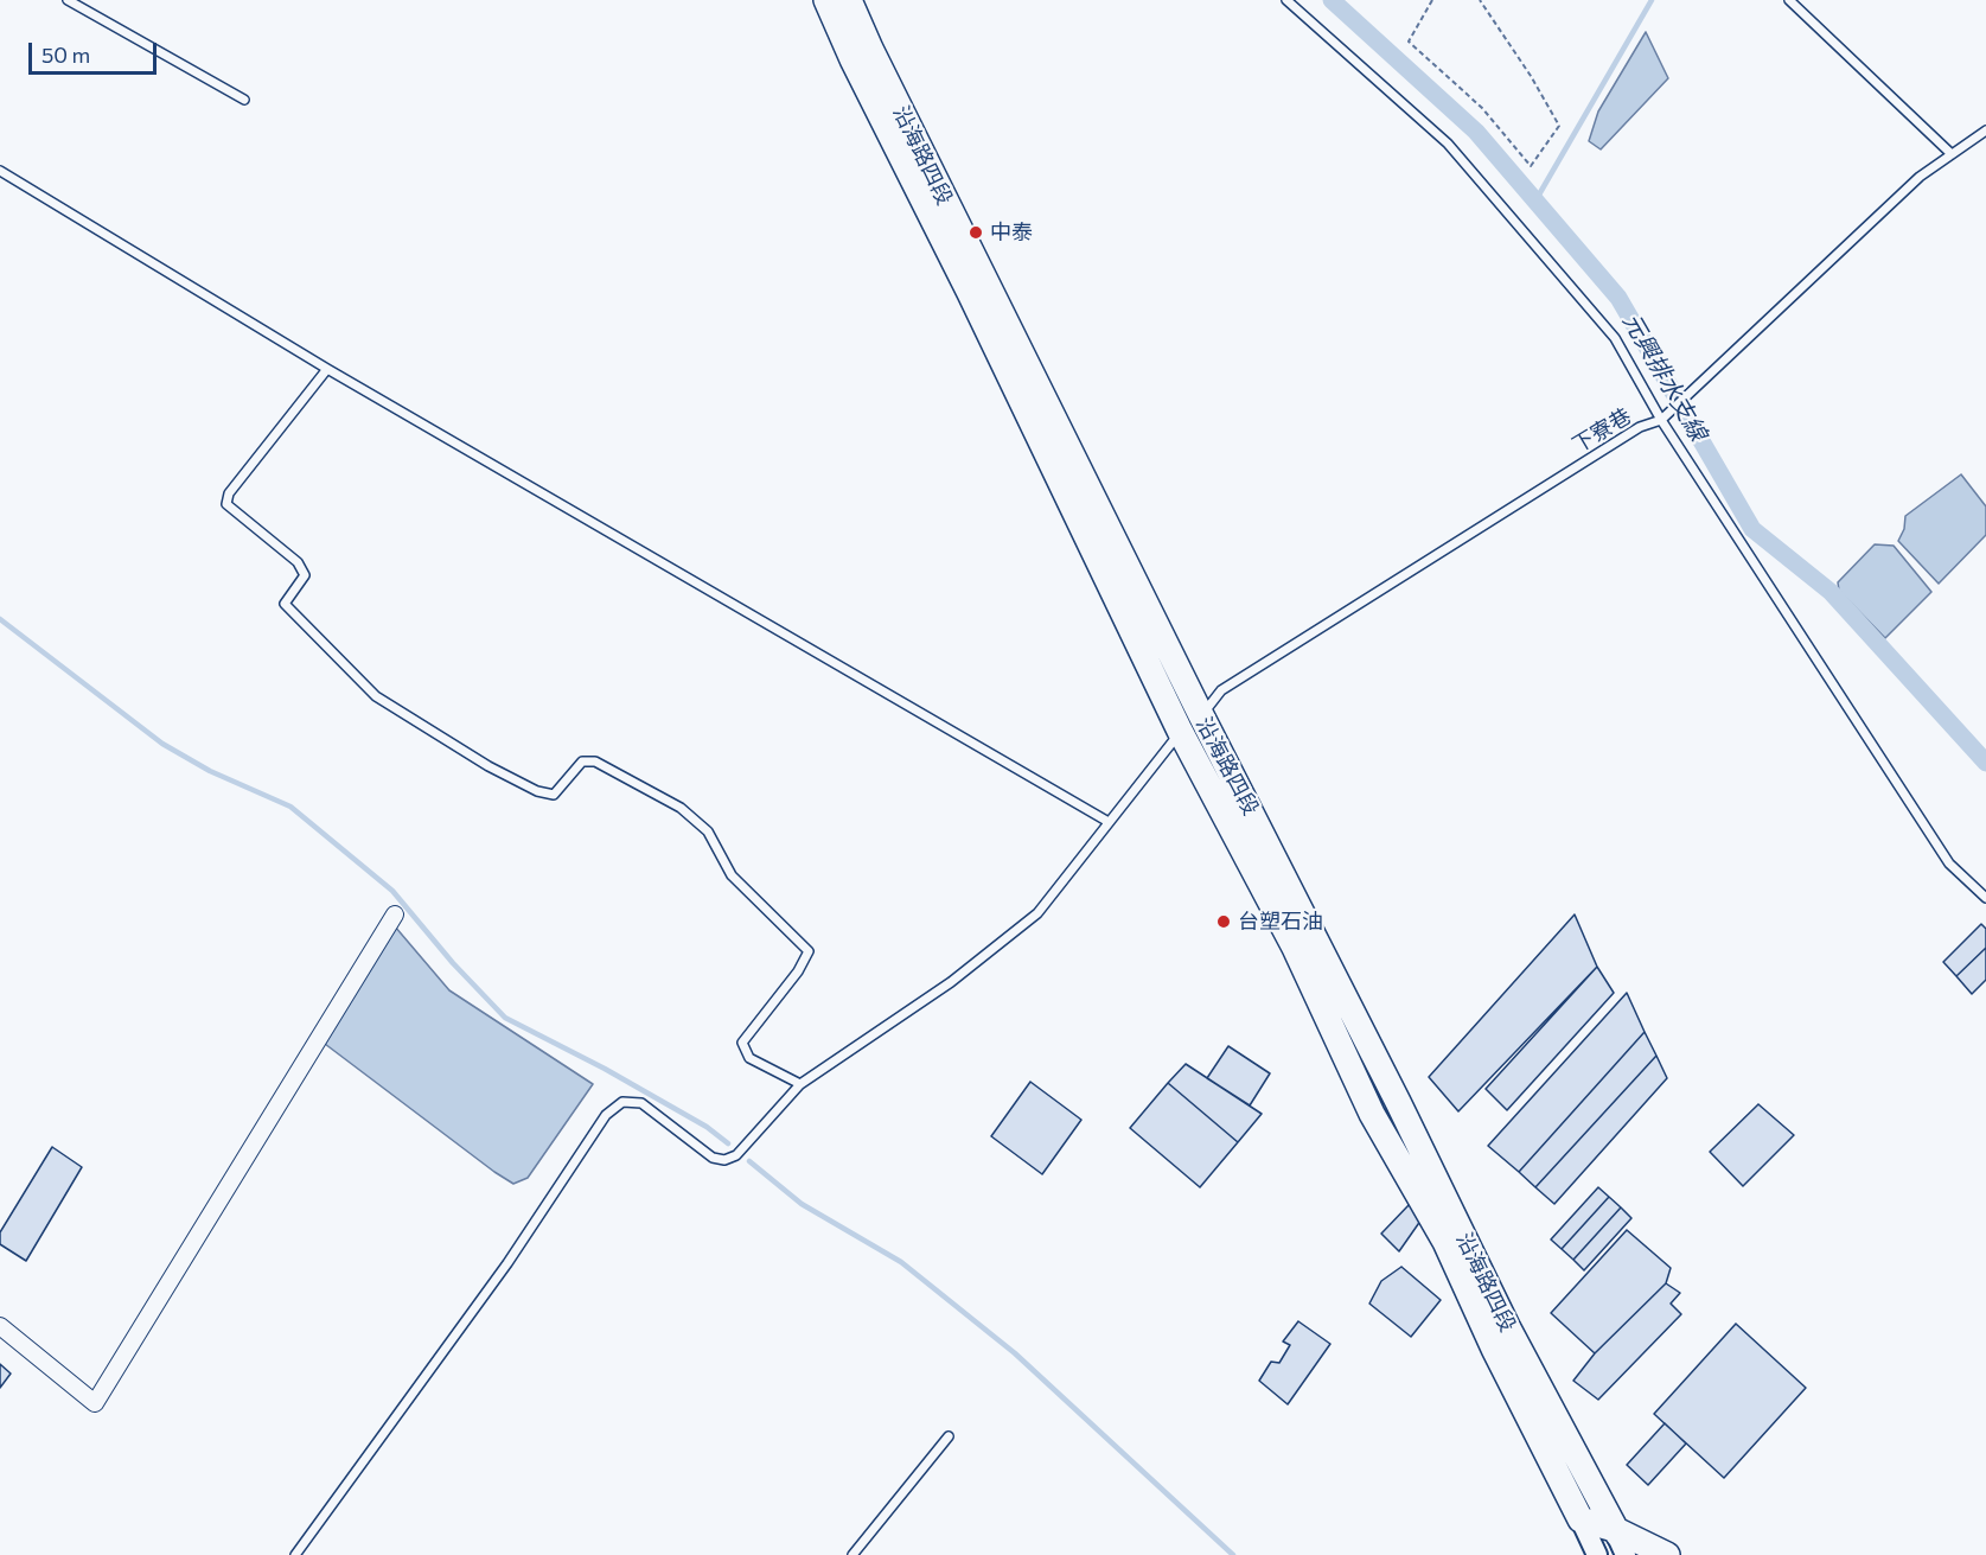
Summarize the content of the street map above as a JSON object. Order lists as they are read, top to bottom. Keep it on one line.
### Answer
{"streets":{"main road":["沿海路四段"],"lane":["下寮巷"]},"crossings":[["沿海路四段","下寮巷"]],"water":["元興排水支線"],"places":["中泰","台塑石油"],"scale_bar":"50 m"}
